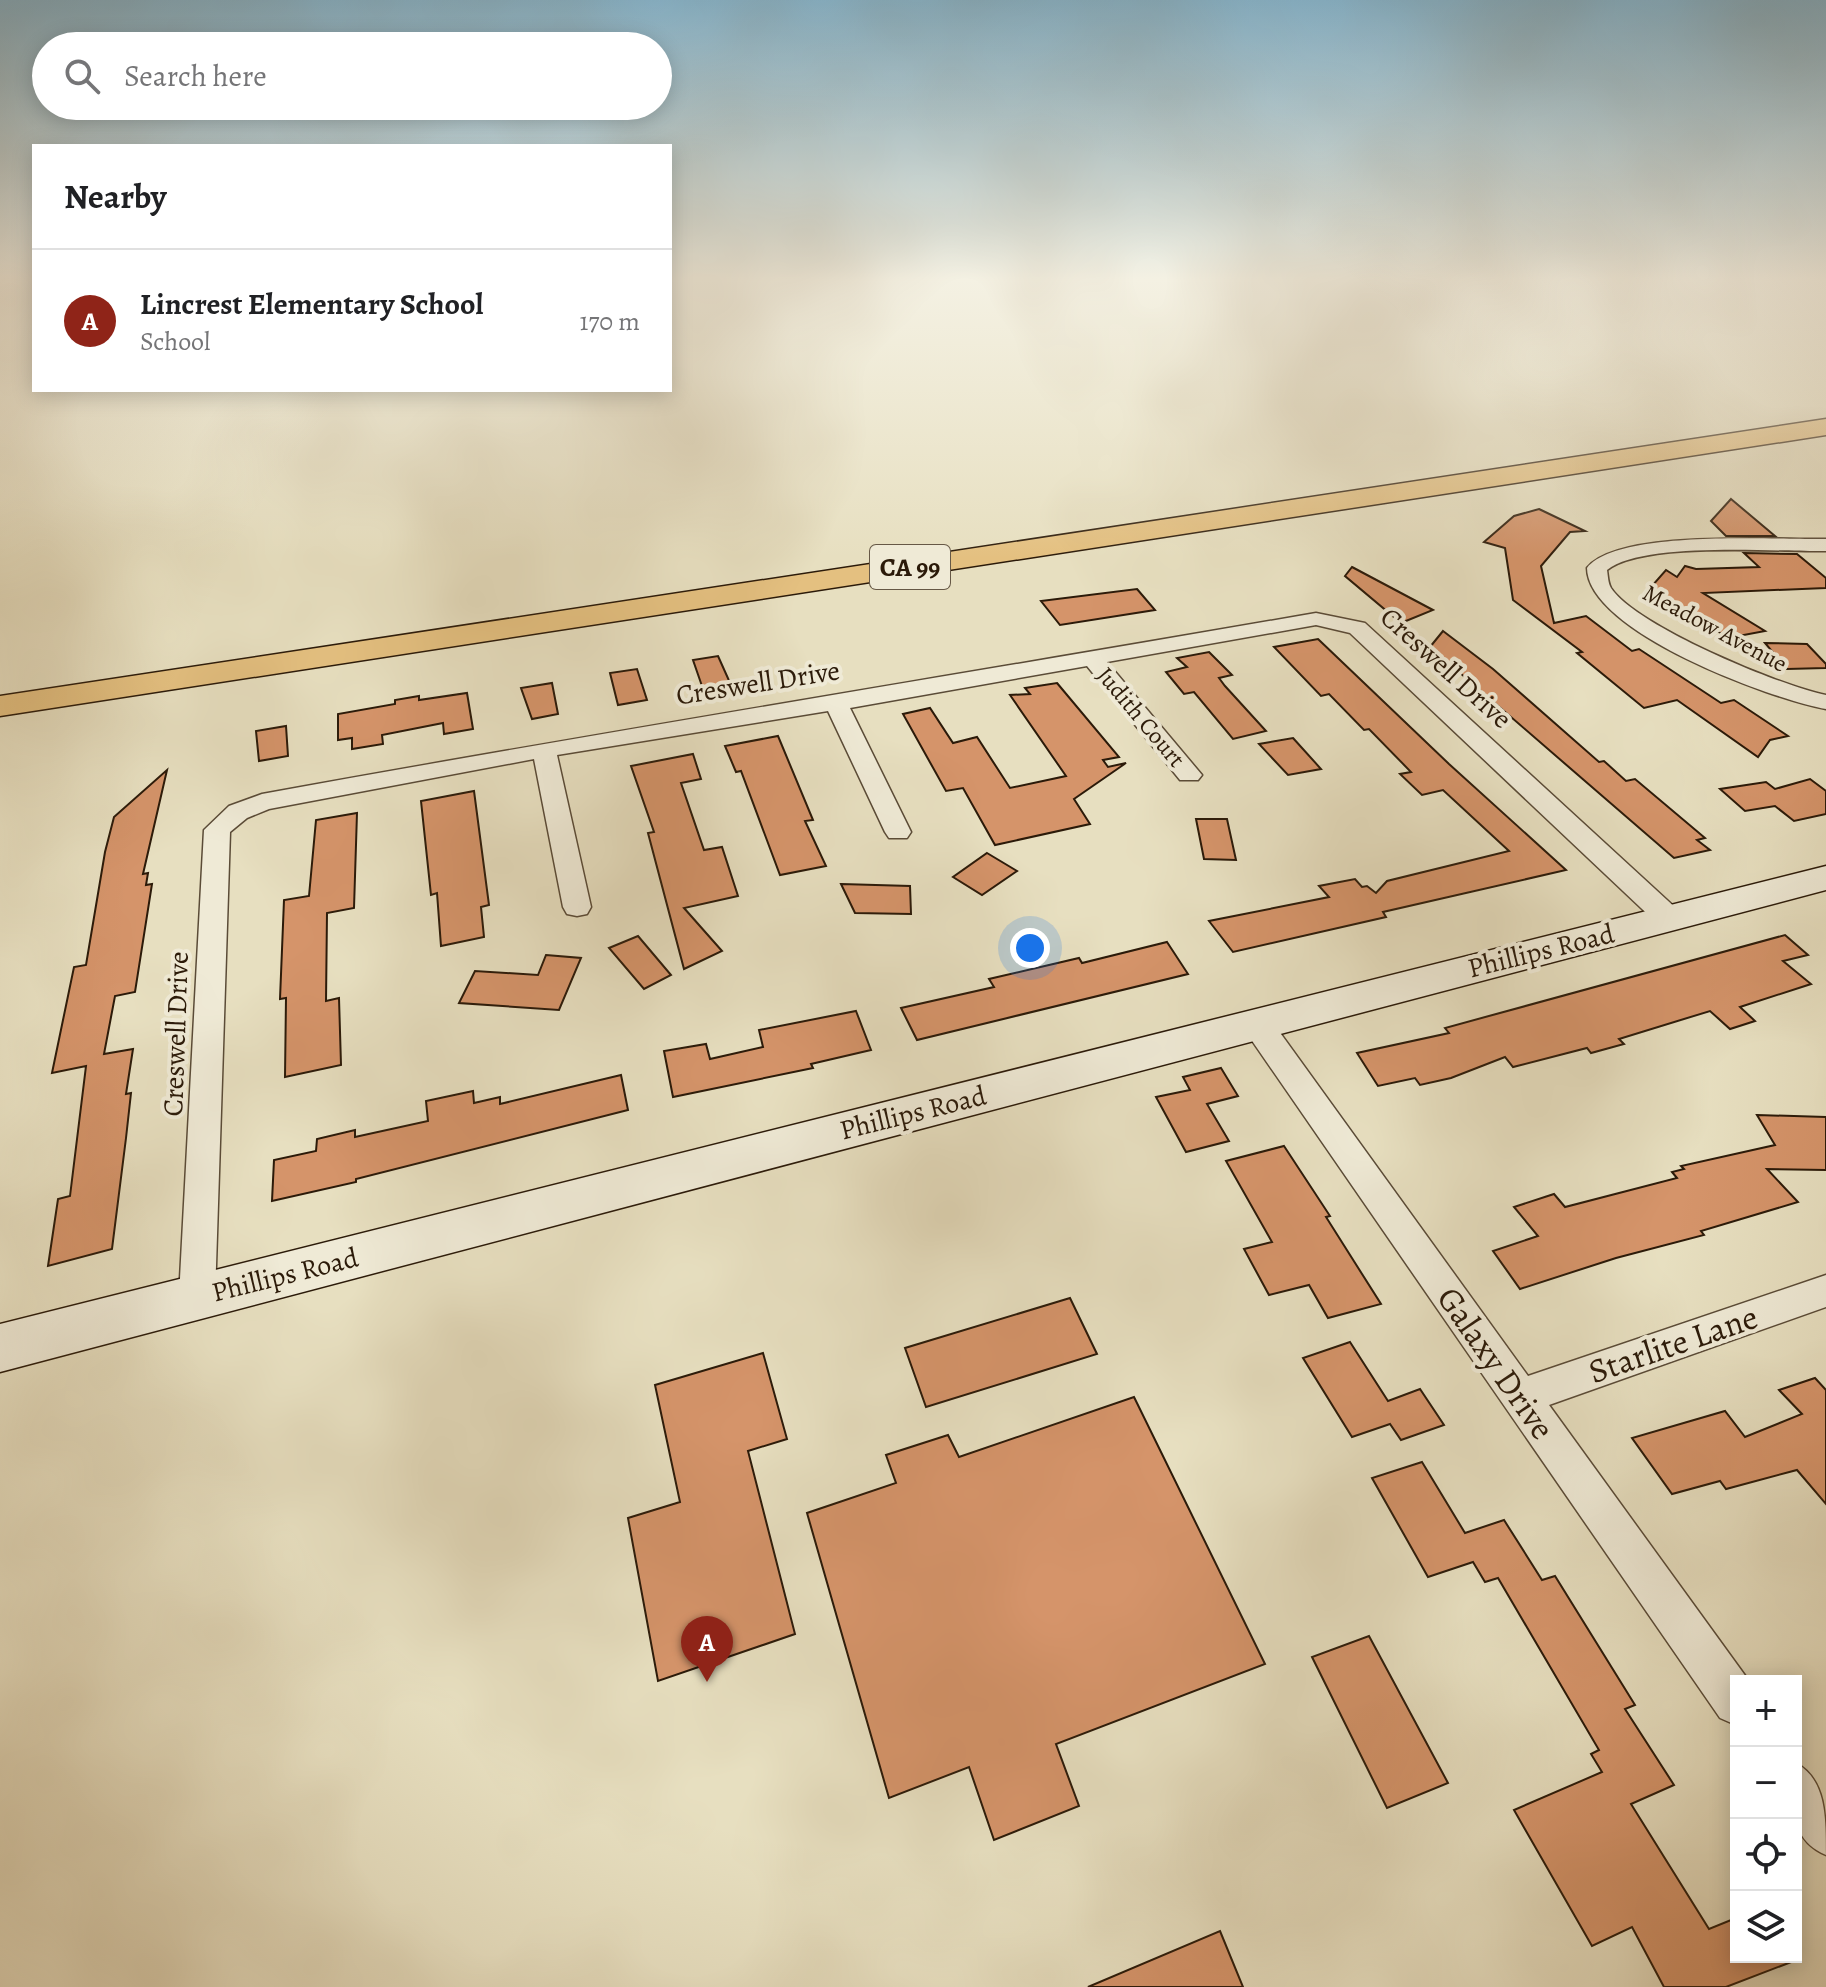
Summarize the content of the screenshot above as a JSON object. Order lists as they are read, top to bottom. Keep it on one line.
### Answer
{"streets":{"highway":["CA 99"],"street":["Meadow Avenue","Creswell Drive","Judith Court","Phillips Road","Starlite Lane","Galaxy Drive"]},"crossings":[["Creswell Drive","Judith Court"],["Creswell Drive","Phillips Road"],["Phillips Road","Galaxy Drive"],["Starlite Lane","Galaxy Drive"]],"page":{"search":"Search here","heading":"Nearby","list":[{"mark":"A","name":"Lincrest Elementary School","note":"School","value":"170 m"}],"pins":"A","map_buttons":["+","−"]}}
